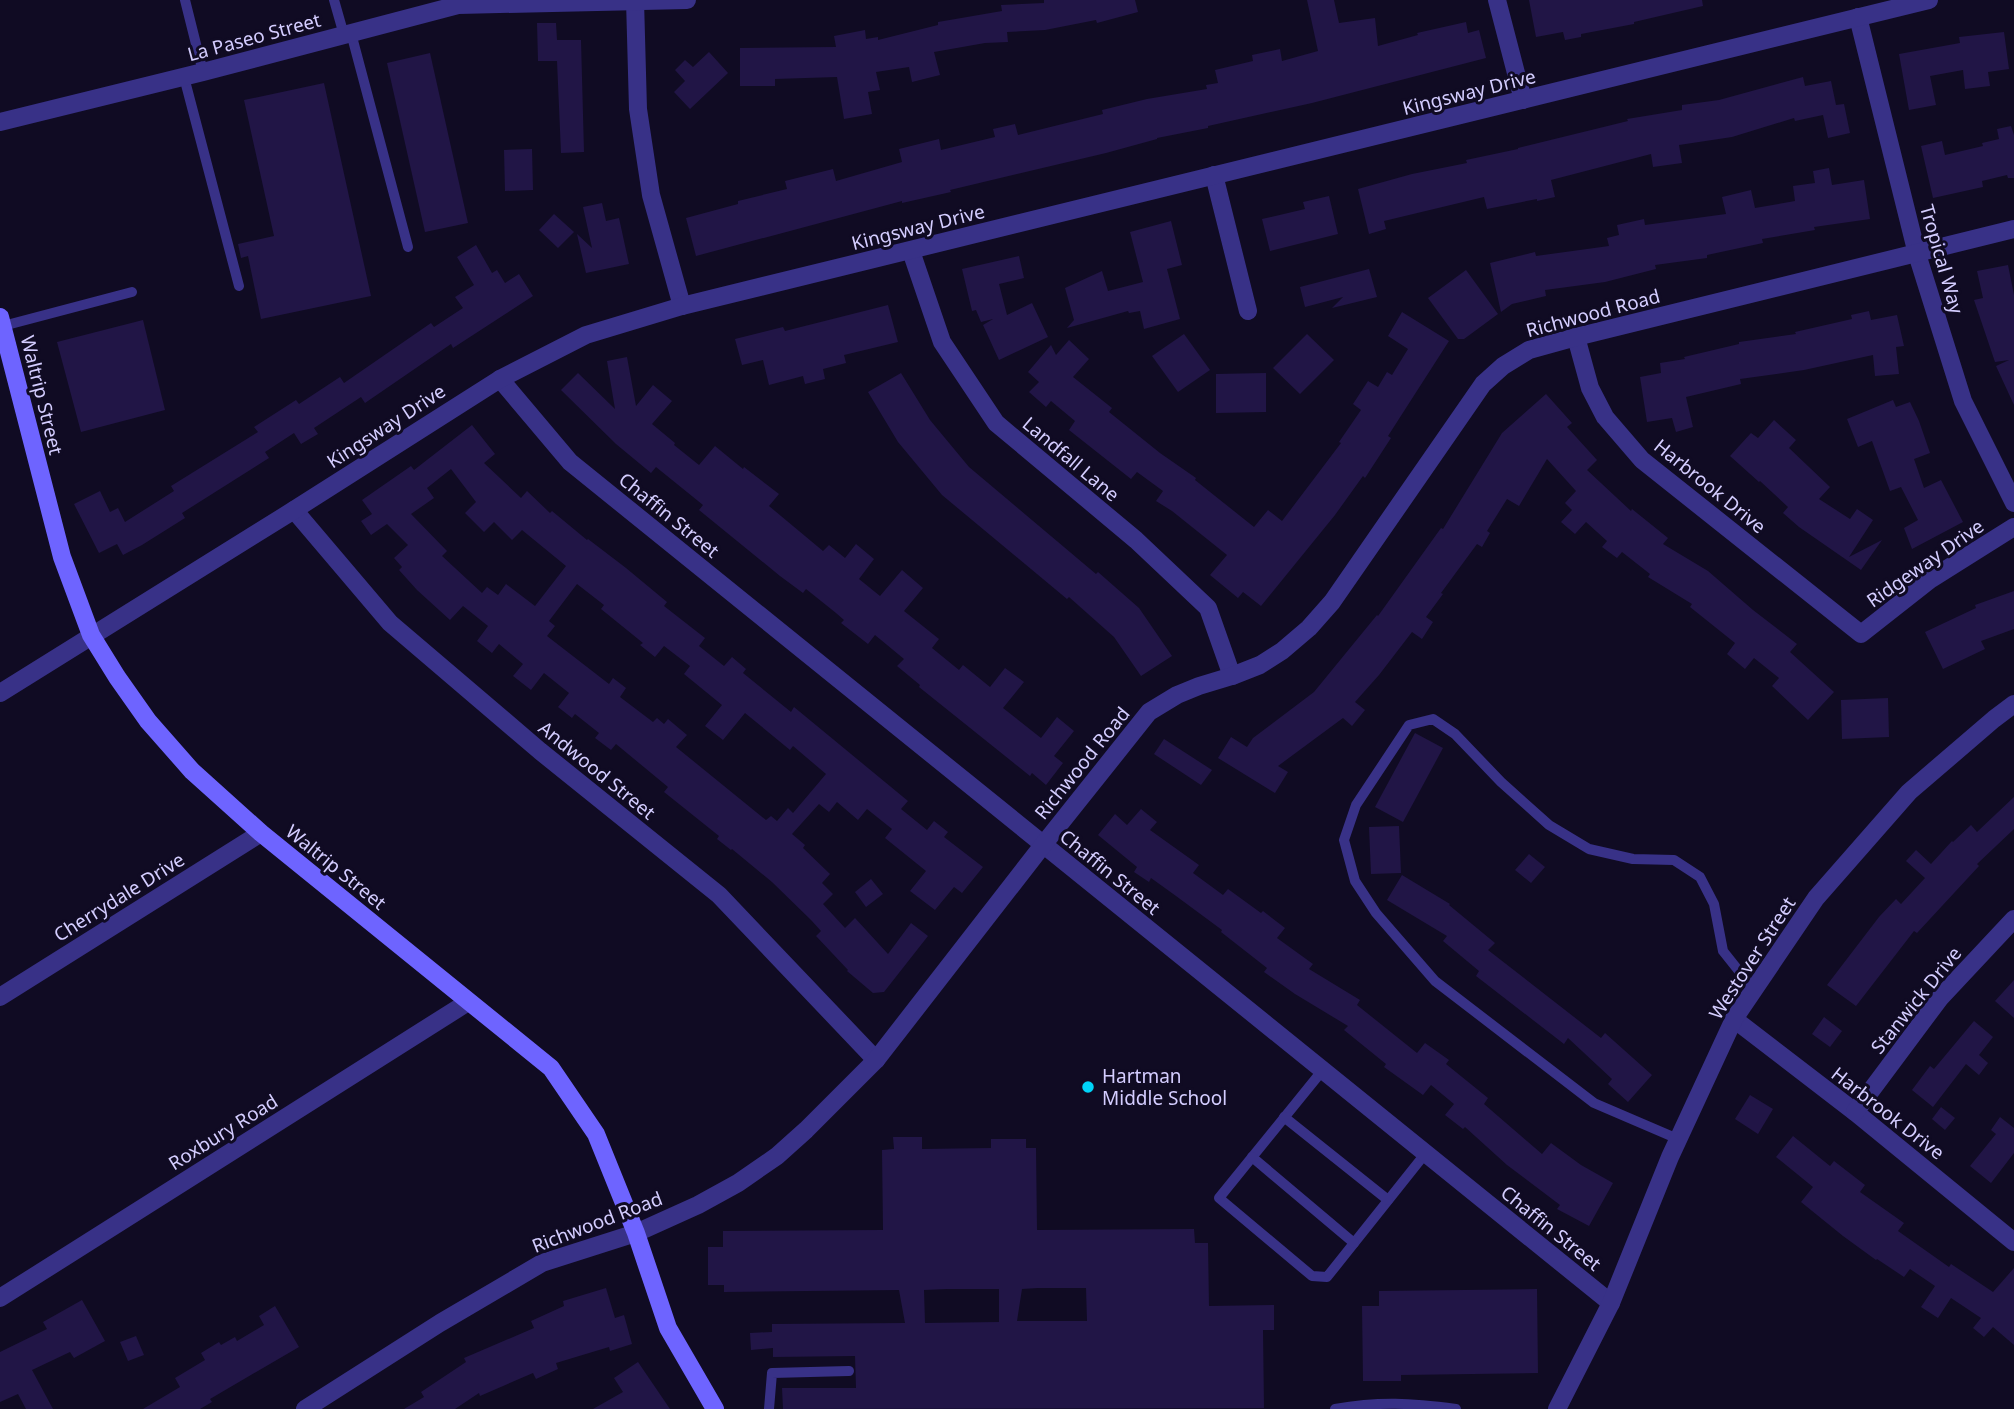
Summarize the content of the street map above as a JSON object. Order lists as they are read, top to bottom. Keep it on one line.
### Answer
{"streets":{"street":["La Paseo Street","Kingsway Drive","Tropical Way","Richwood Road","Waltrip Street","Landfall Lane","Harbrook Drive","Chaffin Street","Ridgeway Drive","Andwood Street","Cherrydale Drive","Westover Street","Stanwick Drive","Roxbury Road"]},"crossings":[["Kingsway Drive","Tropical Way"],["Kingsway Drive","Waltrip Street"],["Kingsway Drive","Landfall Lane"],["Kingsway Drive","Chaffin Street"],["Kingsway Drive","Andwood Street"],["Tropical Way","Richwood Road"],["Richwood Road","Waltrip Street"],["Richwood Road","Landfall Lane"],["Richwood Road","Harbrook Drive"],["Richwood Road","Chaffin Street"],["Richwood Road","Andwood Street"],["Waltrip Street","Cherrydale Drive"],["Waltrip Street","Roxbury Road"],["Harbrook Drive","Ridgeway Drive"],["Harbrook Drive","Westover Street"],["Harbrook Drive","Stanwick Drive"],["Chaffin Street","Westover Street"]],"places":["Hartman Middle School"]}
